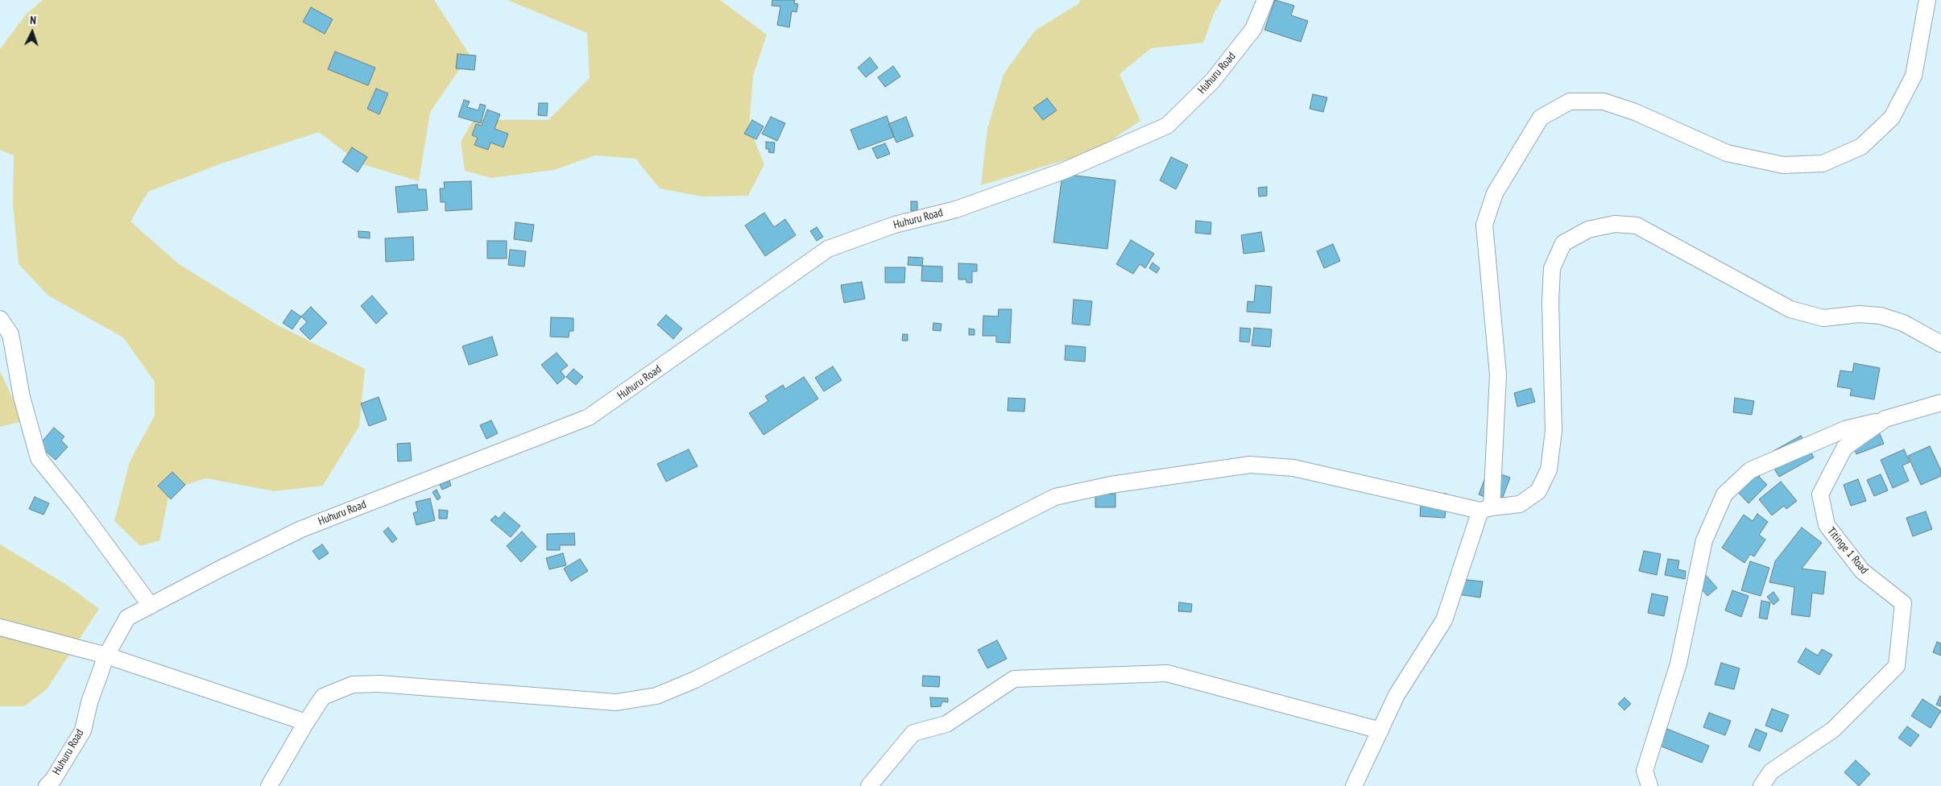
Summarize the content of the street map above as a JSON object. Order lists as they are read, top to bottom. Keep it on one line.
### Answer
{"streets":{"street":["Huhuru Road","Titinge 1 Road"]},"north":"top"}
